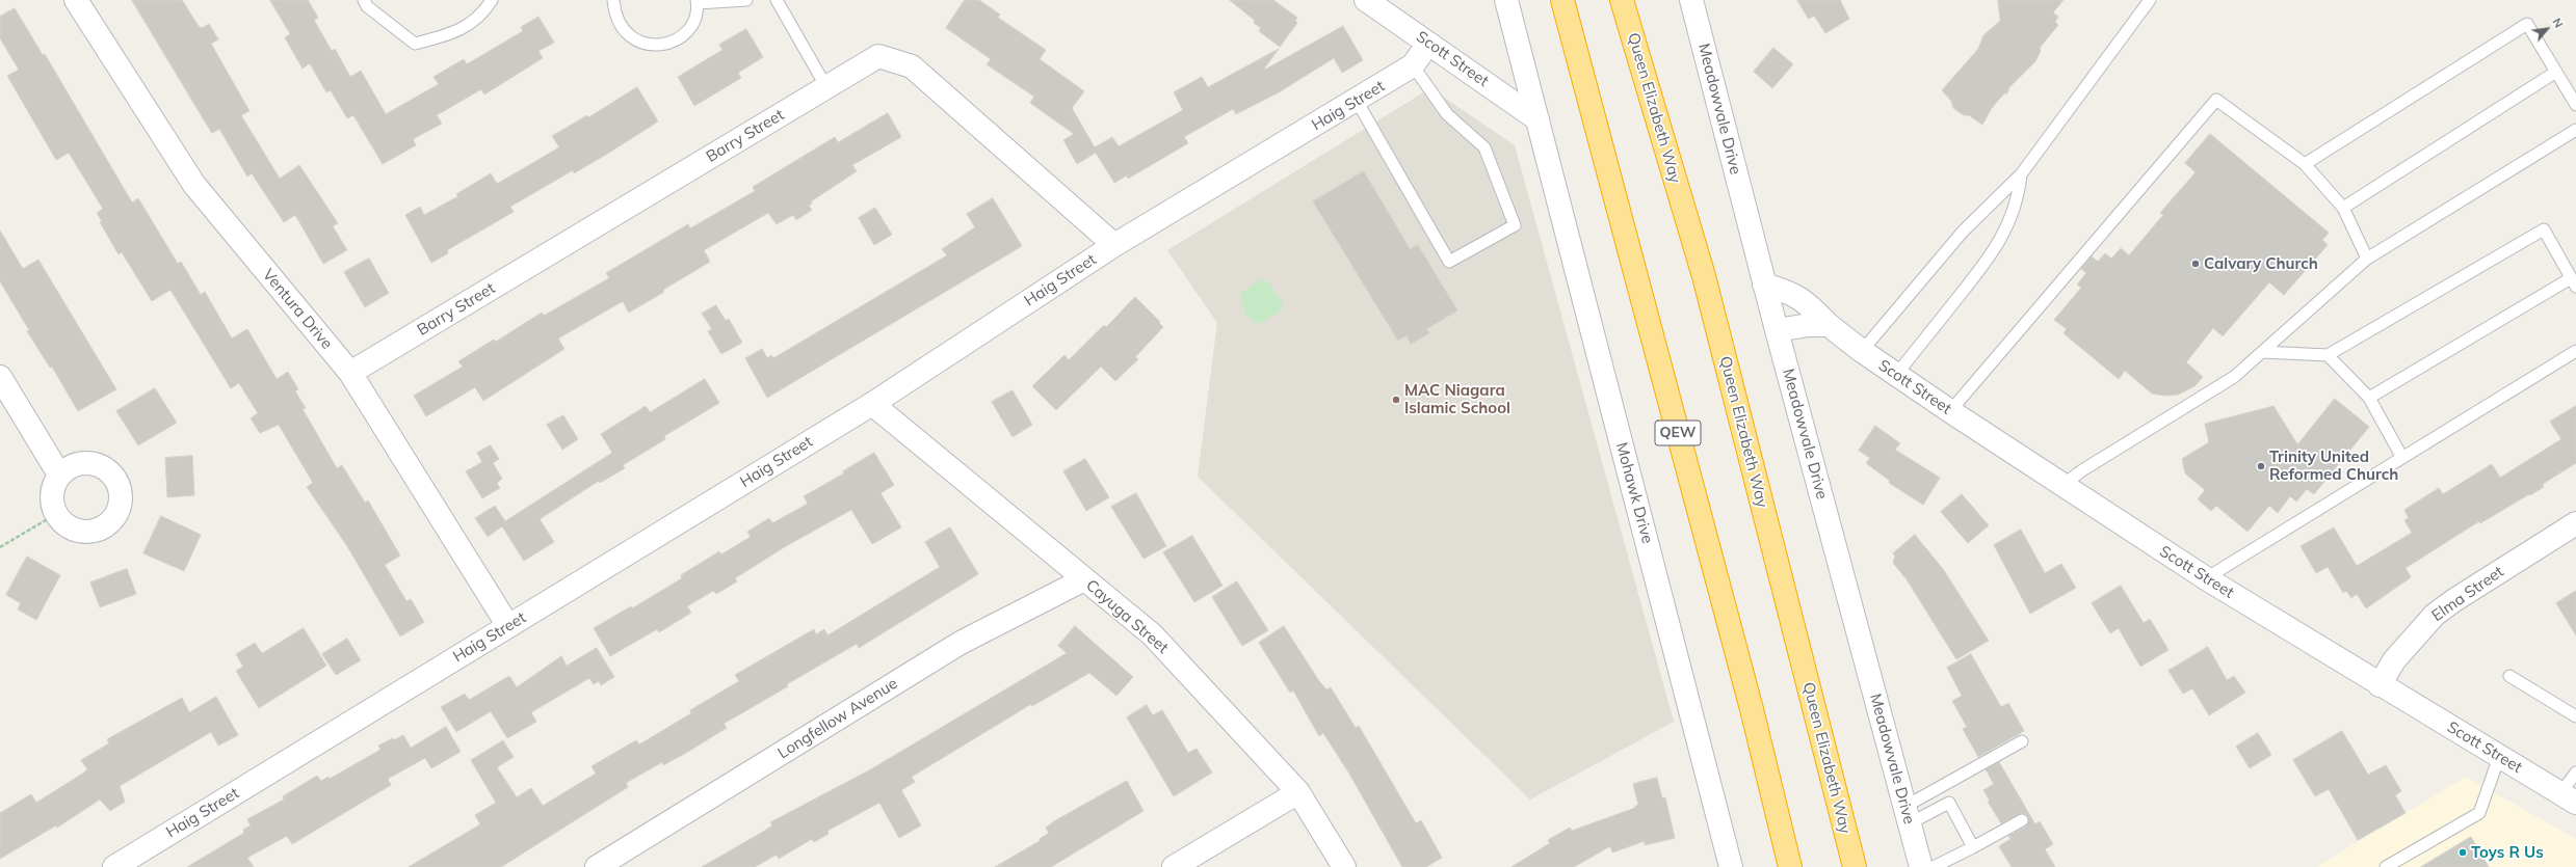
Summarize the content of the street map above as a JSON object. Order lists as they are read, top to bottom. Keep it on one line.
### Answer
{"streets":{"highway":["Queen Elizabeth Way","QEW"],"street":["Scott Street","Haig Street","Meadowvale Drive","Barry Street","Ventura Drive","Mohawk Drive","Elma Street","Cayuga Street","Longfellow Avenue"]},"crossings":[["Scott Street","Haig Street"],["Scott Street","Meadowvale Drive"],["Scott Street","Mohawk Drive"],["Scott Street","Elma Street"],["Haig Street","Barry Street"],["Haig Street","Ventura Drive"],["Haig Street","Cayuga Street"],["Barry Street","Ventura Drive"],["Cayuga Street","Longfellow Avenue"]],"places":["Calvary Church","MAC Niagara Islamic School","Trinity United Reformed Church","Toys R Us"],"north":"top right"}
